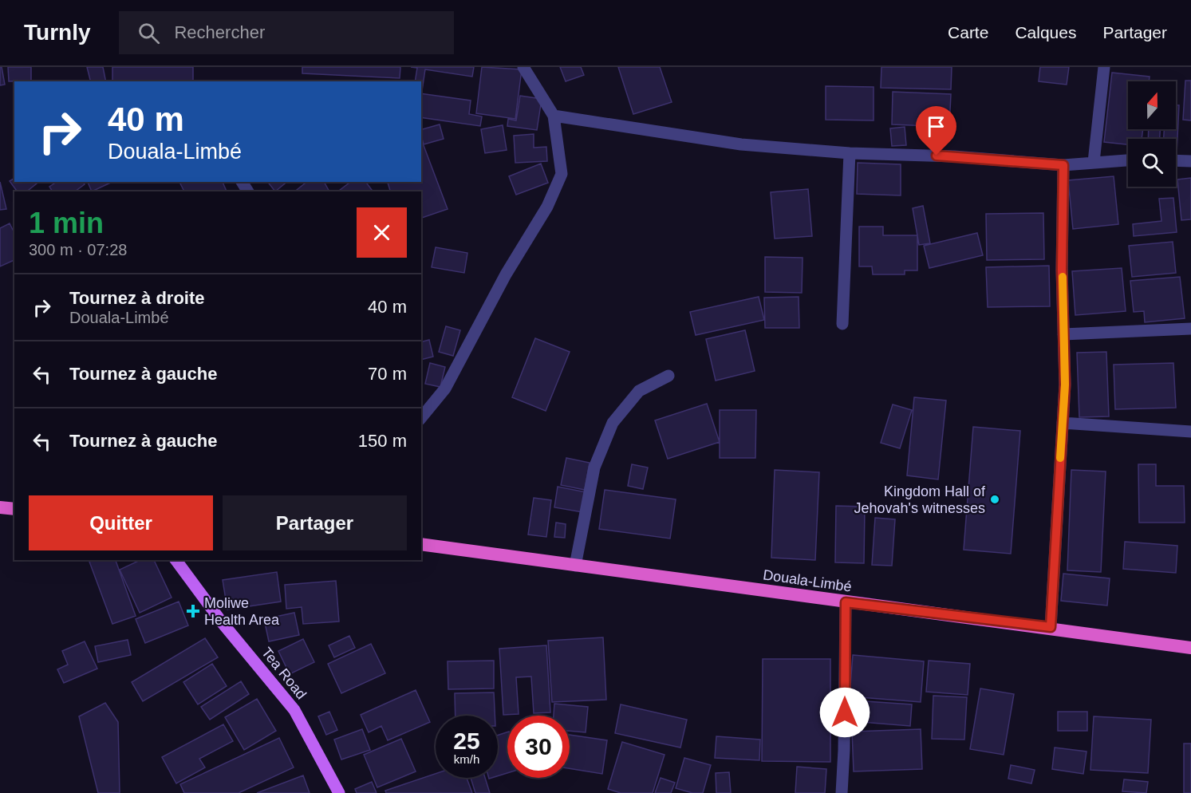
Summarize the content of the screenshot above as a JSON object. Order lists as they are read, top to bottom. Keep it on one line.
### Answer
{"streets":{"highway":["Douala-Limbé"],"main road":["Tea Road"]},"places":{"other":["Kingdom Hall of Jehovah's witnesses"],"health":["Moliwe Health Area"]},"north":"top","page":{"header":"Turnly","search":"Rechercher","nav":["Carte","Calques","Partager"],"turn":["40 m","Douala-Limbé"],"heading":["1 min","300 m · 07:28"],"list":[{"name":"Tournez à droite","note":"Douala-Limbé","value":"40 m"},{"name":"Tournez à gauche","value":"70 m"},{"name":"Tournez à gauche","value":"150 m"}],"buttons":["Quitter","Partager"],"speed":"25 km/h","limit":"30"}}
